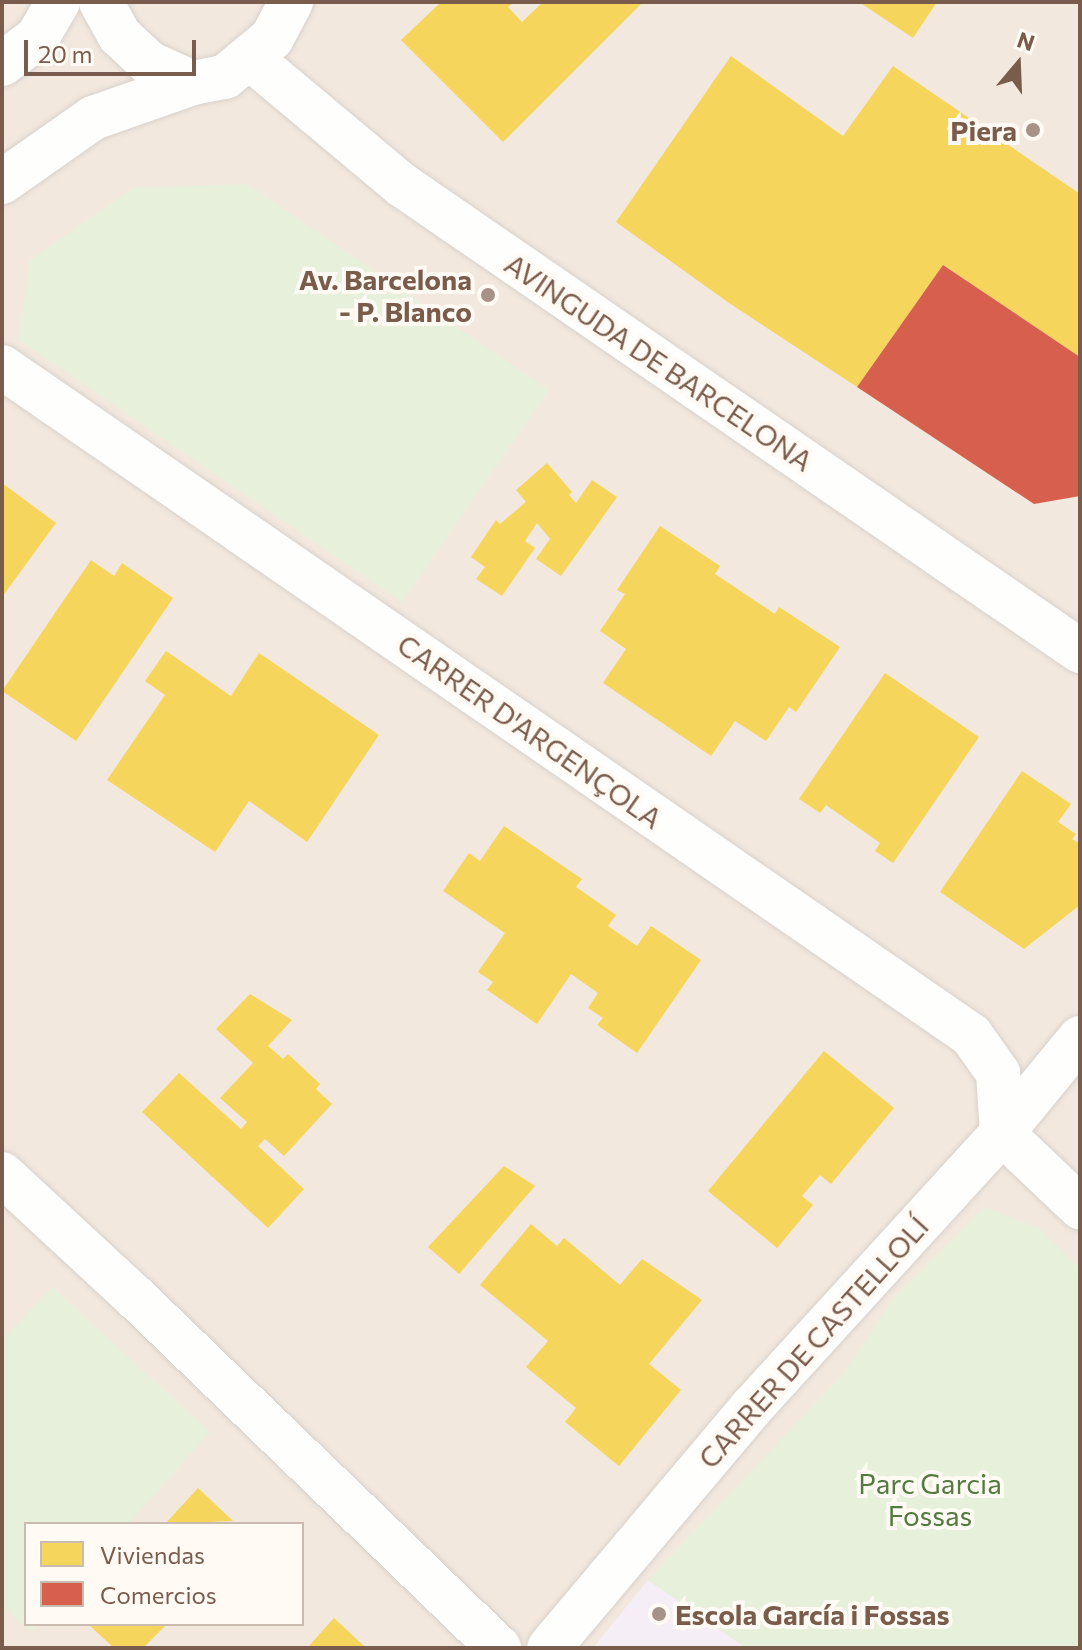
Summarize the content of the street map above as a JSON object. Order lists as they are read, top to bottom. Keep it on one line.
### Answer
{"streets":{"street":["AVINGUDA DE BARCELONA","CARRER D'ARGENÇOLA","CARRER DE CASTELLOLÍ"]},"crossings":[["CARRER D'ARGENÇOLA","CARRER DE CASTELLOLÍ"]],"parks":["Parc Garcia Fossas"],"places":["Piera","Av. Barcelona - P. Blanco","Escola García i Fossas"],"legend":["Viviendas","Comercios"],"scale_bar":"20 m","north":"top"}
